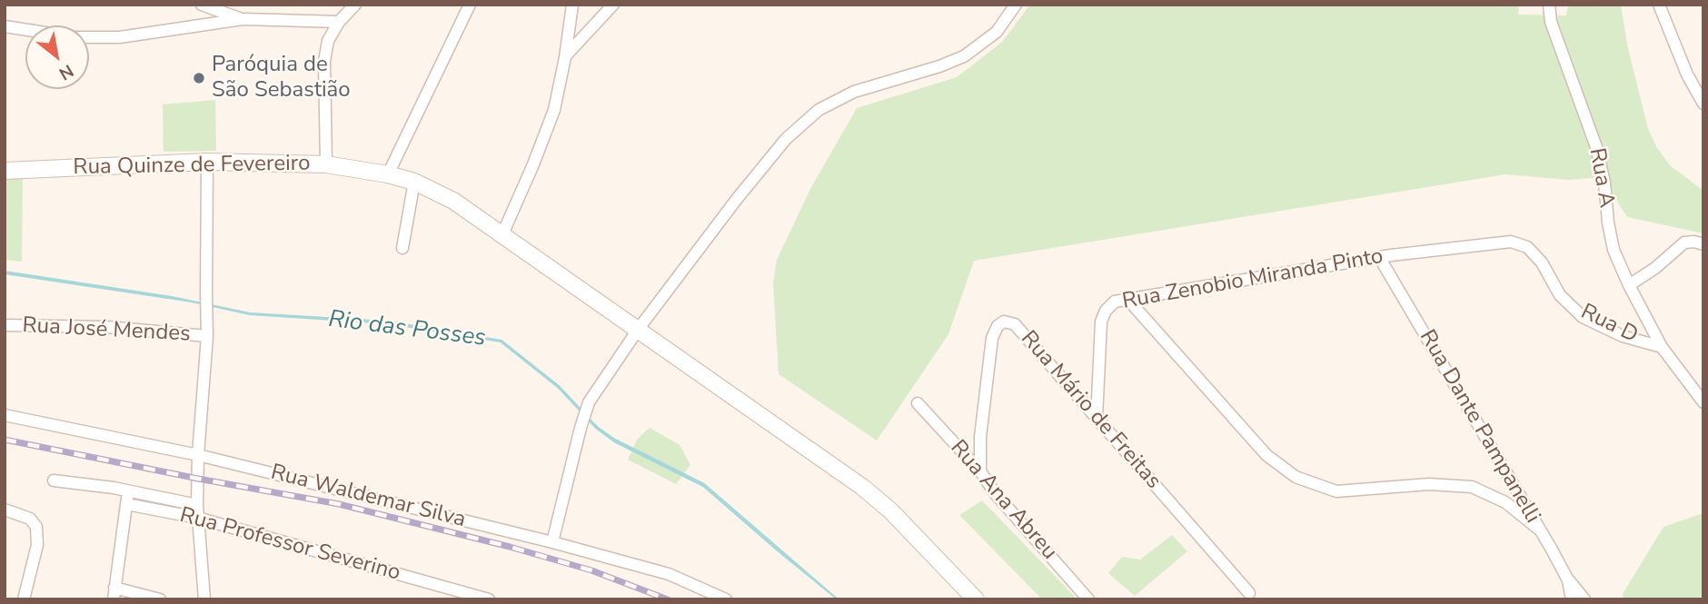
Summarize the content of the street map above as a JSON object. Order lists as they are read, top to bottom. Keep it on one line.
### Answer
{"streets":{"main road":["Rua Quinze de Fevereiro"],"street":["Rua A","Rua Zenobio Miranda Pinto","Rua D","Rua José Mendes","Rua Mário de Freitas","Rua Dante Pampanelli","Rua Waldemar Silva","Rua Ana Abreu","Rua Professor Severino"]},"crossings":[["Rua A","Rua D"],["Rua Zenobio Miranda Pinto","Rua D"],["Rua Zenobio Miranda Pinto","Rua Mário de Freitas"],["Rua Zenobio Miranda Pinto","Rua Dante Pampanelli"],["Rua Mário de Freitas","Rua Ana Abreu"]],"water":["Rio das Posses"],"places":["Paróquia de São Sebastião"],"north":"bottom right"}
